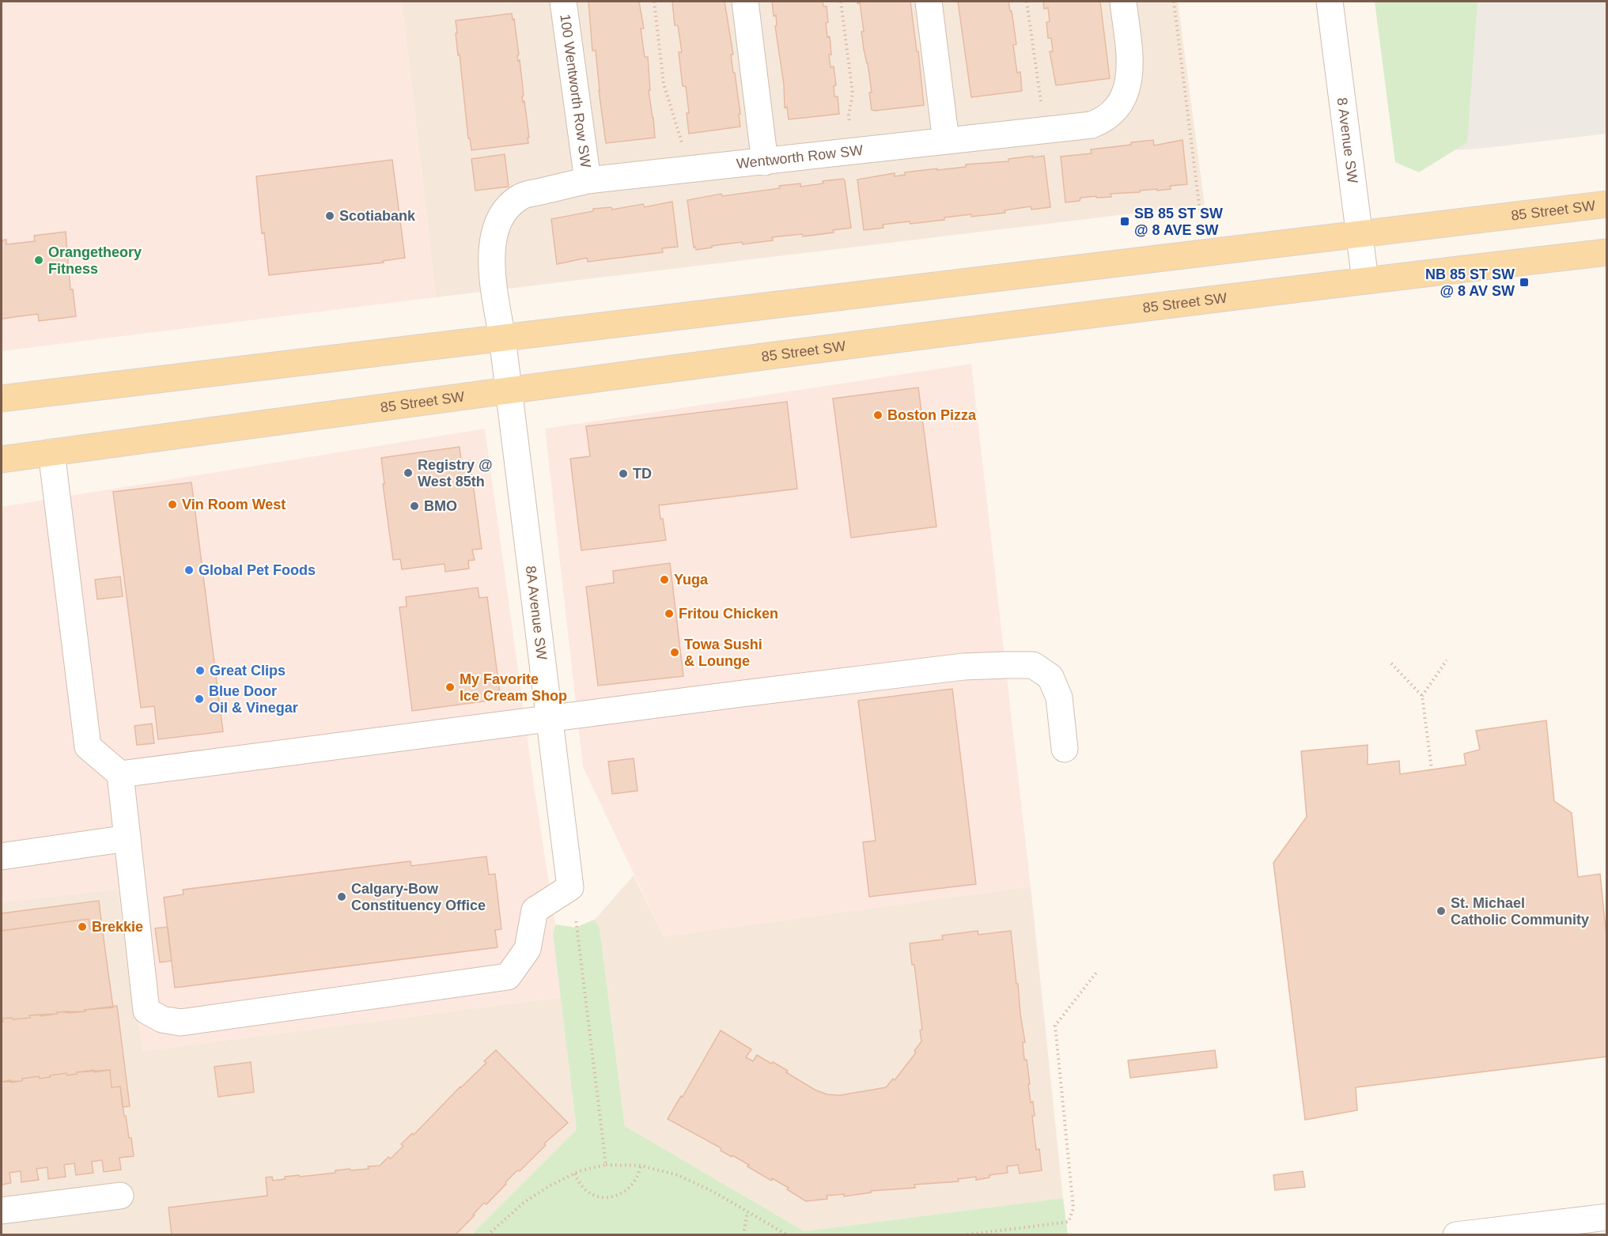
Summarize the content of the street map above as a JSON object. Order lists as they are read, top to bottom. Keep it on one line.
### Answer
{"streets":{"main road":["85 Street SW"],"street":["100 Wentworth Row SW","8 Avenue SW","Wentworth Row SW","8A Avenue SW"]},"crossings":[["100 Wentworth Row SW","Wentworth Row SW"],["8 Avenue SW","85 Street SW"],["Wentworth Row SW","85 Street SW"],["Wentworth Row SW","8A Avenue SW"],["85 Street SW","8A Avenue SW"]],"places":{"other":["Scotiabank","Orangetheory Fitness","Boston Pizza","Registry @ West 85th","TD","Vin Room West","BMO","Global Pet Foods","Yuga","Fritou Chicken","Towa Sushi & Lounge","Great Clips","My Favorite Ice Cream Shop","Blue Door Oil & Vinegar","Calgary-Bow Constituency Office","St. Michael Catholic Community","Brekkie"],"transit":["SB 85 ST SW @ 8 AVE SW","NB 85 ST SW @ 8 AV SW"]}}
